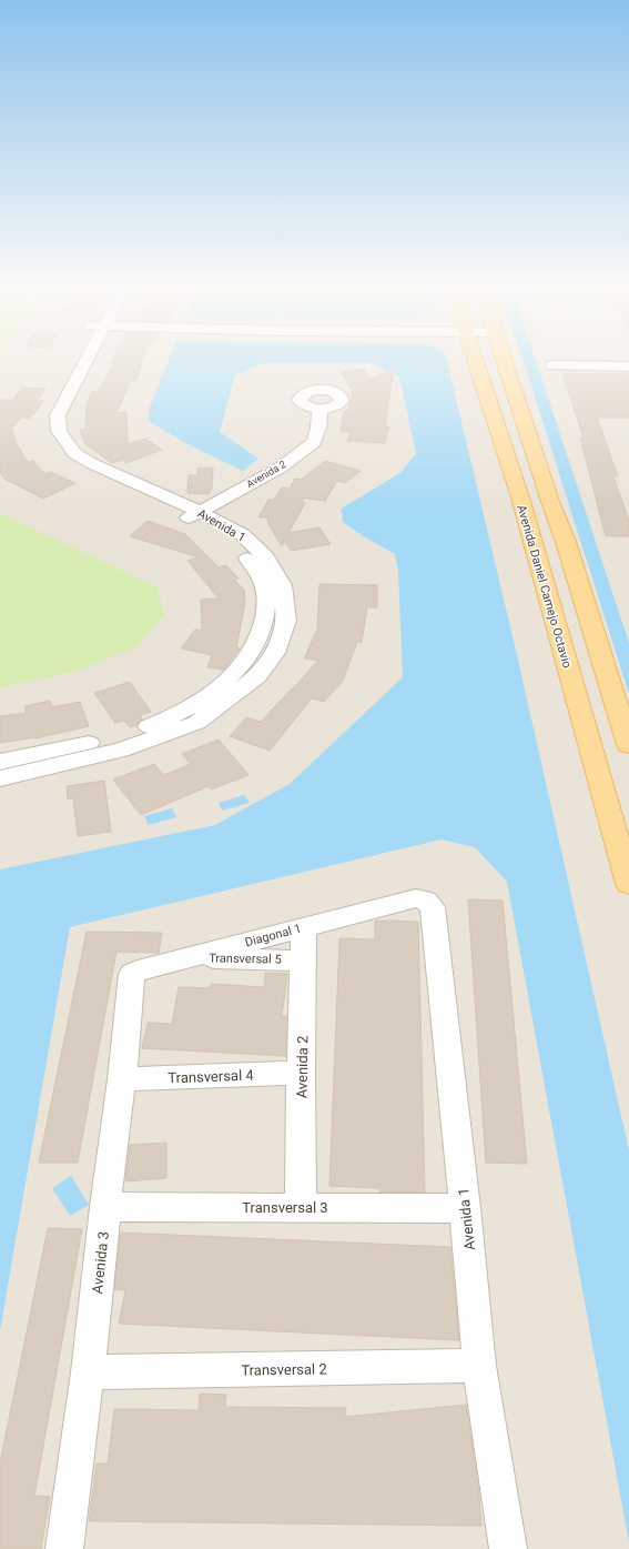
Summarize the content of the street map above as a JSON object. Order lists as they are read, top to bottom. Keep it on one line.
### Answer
{"streets":{"main road":["Avenida Daniel Camejo Octavio"],"street":["Avenida 2","Avenida 1","Diagonal 1","Transversal 5","Transversal 4","Transversal 3","Avenida 3","Transversal 2"]},"crossings":[["Avenida 2","Avenida 1"],["Avenida 2","Diagonal 1"],["Avenida 2","Transversal 5"],["Avenida 2","Transversal 4"],["Avenida 2","Transversal 3"],["Avenida 1","Diagonal 1"],["Avenida 1","Transversal 3"],["Avenida 1","Transversal 2"],["Diagonal 1","Transversal 5"],["Diagonal 1","Avenida 3"],["Transversal 4","Avenida 3"],["Transversal 3","Avenida 3"],["Avenida 3","Transversal 2"]]}
